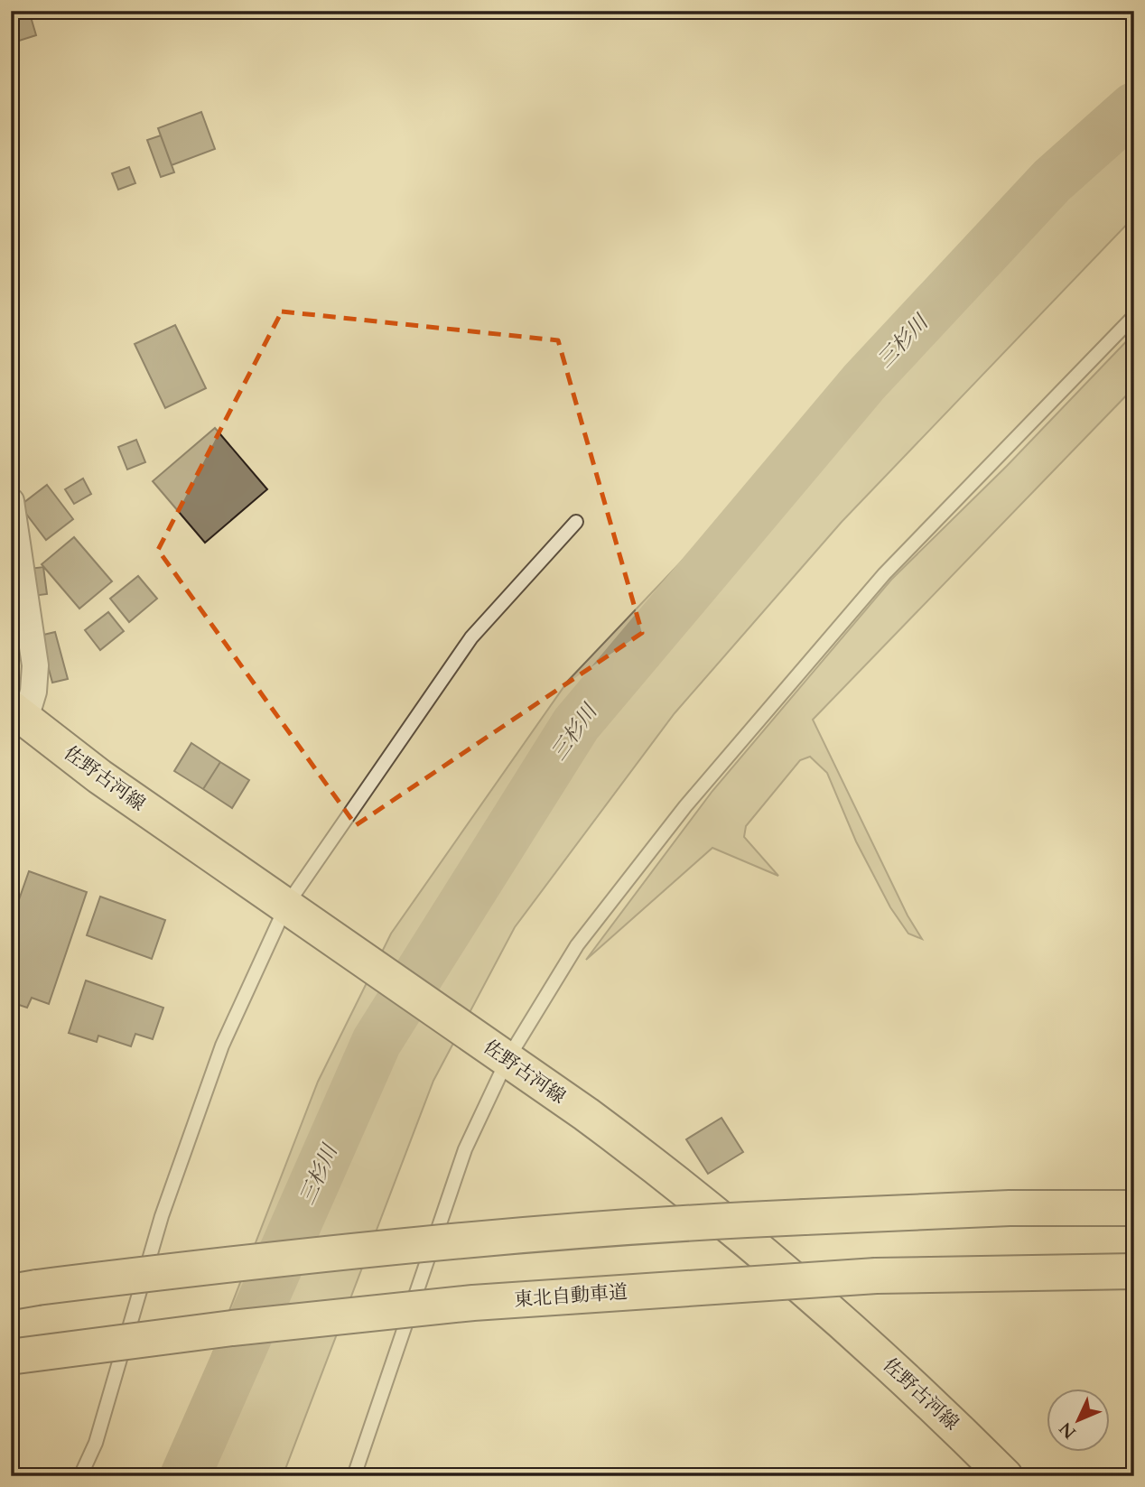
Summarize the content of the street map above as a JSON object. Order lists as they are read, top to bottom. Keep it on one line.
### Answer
{"streets":{"main road":["佐野古河線","東北自動車道"]},"water":["三杉川"],"north":"bottom left"}
